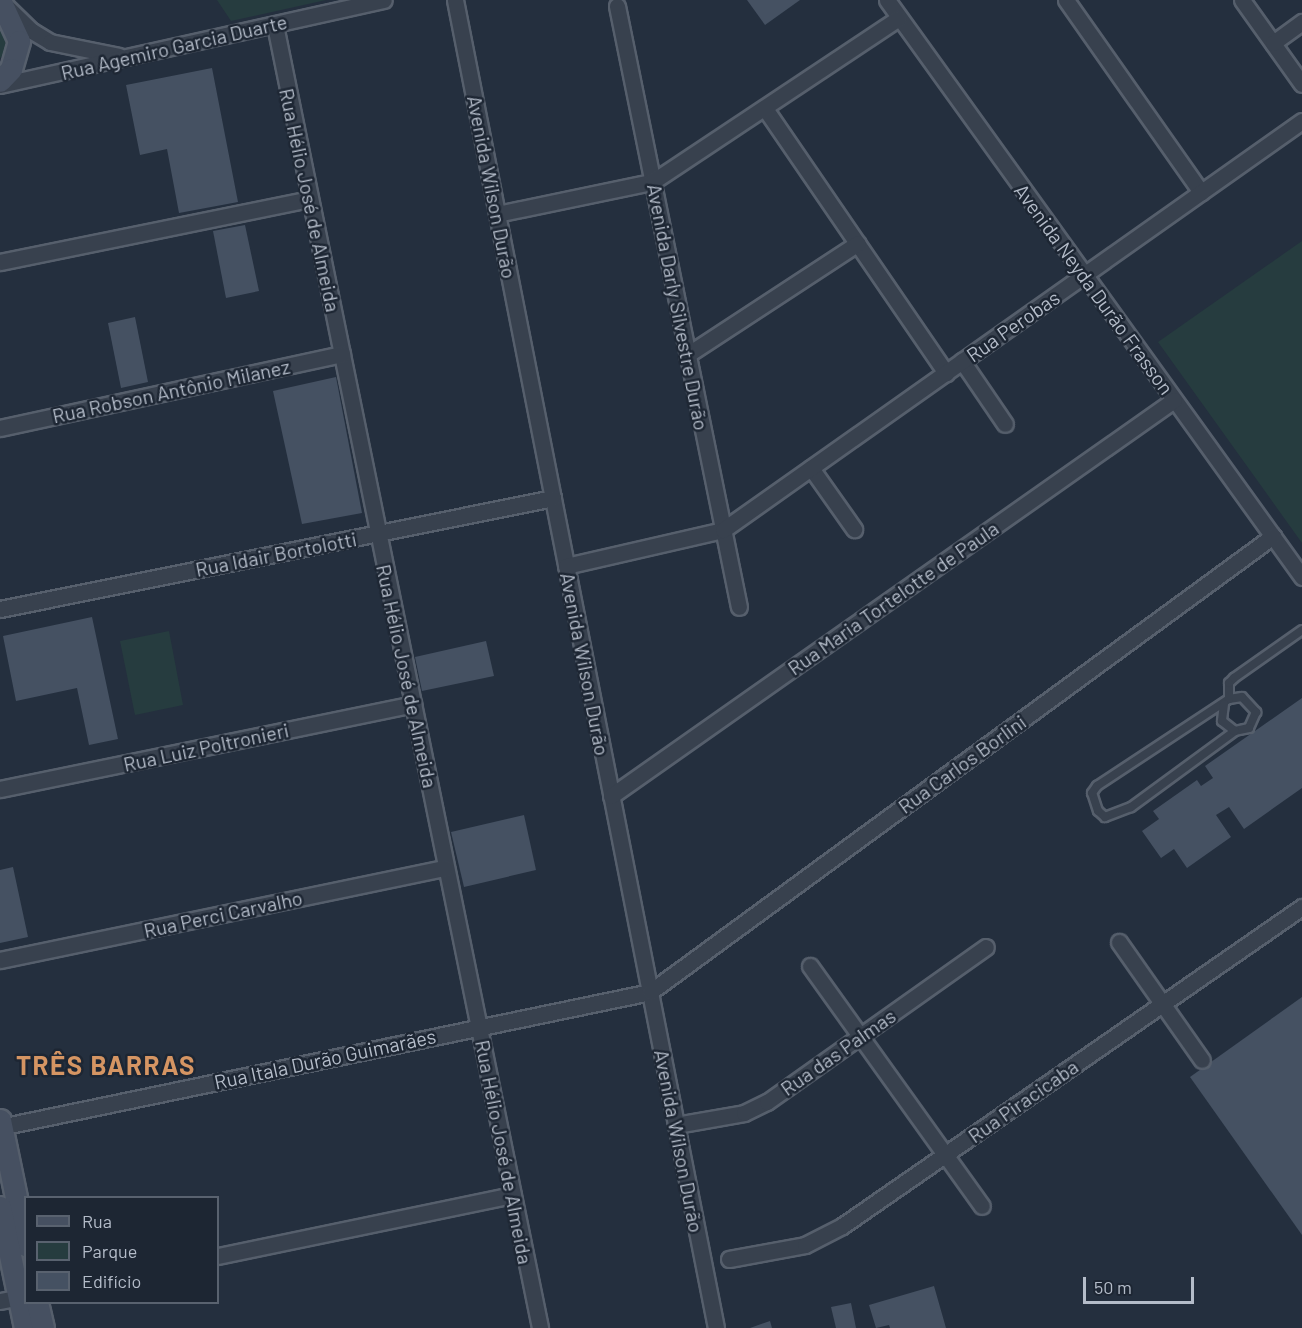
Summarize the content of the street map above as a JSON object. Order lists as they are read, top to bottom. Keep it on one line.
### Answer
{"streets":{"street":["Rua Agemiro Garcia Duarte","Avenida Wilson Durão","Rua Hélio José de Almeida","Avenida Neyda Durão Frasson","Avenida Darly Silvestre Durão","Rua Perobas","Rua Robson Antônio Milanez","Rua Idair Bortolotti","Rua Maria Tortelotte de Paula","Rua Luiz Poltronieri","Rua Carlos Borlini","Rua Perci Carvalho","Rua das Palmas","Rua Itala Durão Guimarães","Rua Piracicaba"]},"crossings":[["Rua Agemiro Garcia Duarte","Rua Hélio José de Almeida"],["Avenida Wilson Durão","Rua Idair Bortolotti"],["Avenida Wilson Durão","Rua Maria Tortelotte de Paula"],["Avenida Wilson Durão","Rua Carlos Borlini"],["Avenida Wilson Durão","Rua das Palmas"],["Avenida Wilson Durão","Rua Itala Durão Guimarães"],["Rua Hélio José de Almeida","Rua Robson Antônio Milanez"],["Rua Hélio José de Almeida","Rua Idair Bortolotti"],["Rua Hélio José de Almeida","Rua Luiz Poltronieri"],["Rua Hélio José de Almeida","Rua Perci Carvalho"],["Rua Hélio José de Almeida","Rua Itala Durão Guimarães"],["Avenida Neyda Durão Frasson","Rua Perobas"],["Avenida Neyda Durão Frasson","Rua Maria Tortelotte de Paula"],["Avenida Neyda Durão Frasson","Rua Carlos Borlini"],["Avenida Darly Silvestre Durão","Rua Perobas"],["Rua Carlos Borlini","Rua Itala Durão Guimarães"]],"districts":["TRÊS BARRAS"],"legend":["Rua","Parque","Edifício"],"scale_bar":"50 m"}
